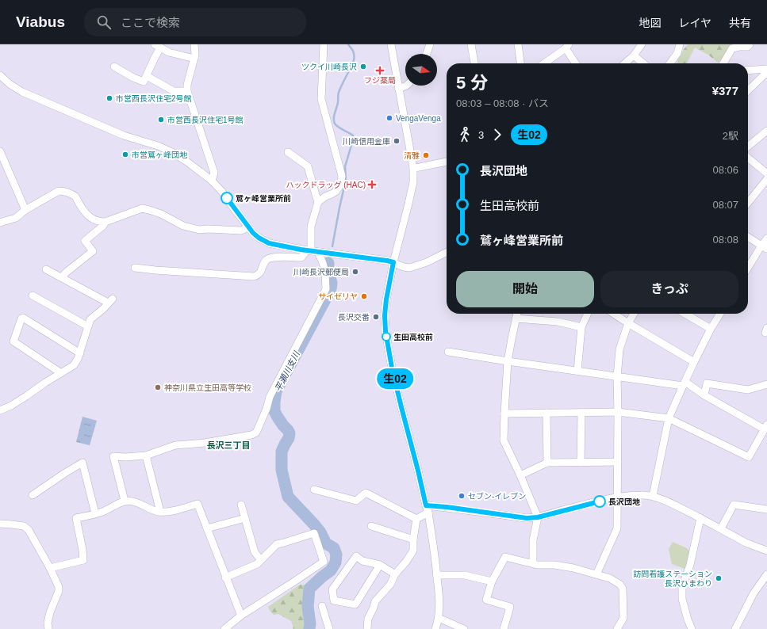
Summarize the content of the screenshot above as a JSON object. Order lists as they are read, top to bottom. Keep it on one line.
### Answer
{"districts":["長沢三丁目"],"water":["平瀬川支川"],"places":{"other":["ツクイ川崎長沢","市営西長沢住宅2号館","VengaVenga","市営西長沢住宅1号館","川崎信用金庫","市営鷲ヶ峰団地","清雅","鷲ヶ峰営業所前","川崎長沢郵便局","サイゼリヤ","長沢交番","生田高校前","神奈川県立生田高等学校","セブン-イレブン","長沢団地","訪問看護ステーション 長沢ひまわり"],"health":["フジ薬局","ハックドラッグ (HAC)"]},"lines":["bus line 生02"],"north":"right","page":{"header":"Viabus","search":"ここで検索","nav":["地図","レイヤ","共有"],"on_map":"生02","heading":["5 分","08:03 – 08:08 · バス","¥377"],"legs":["3","生02","2駅"],"list":[{"name":"長沢団地","value":"08:06"},{"name":"生田高校前","value":"08:07"},{"name":"鷲ヶ峰営業所前","value":"08:08"}],"buttons":["開始","きっぷ"]}}
